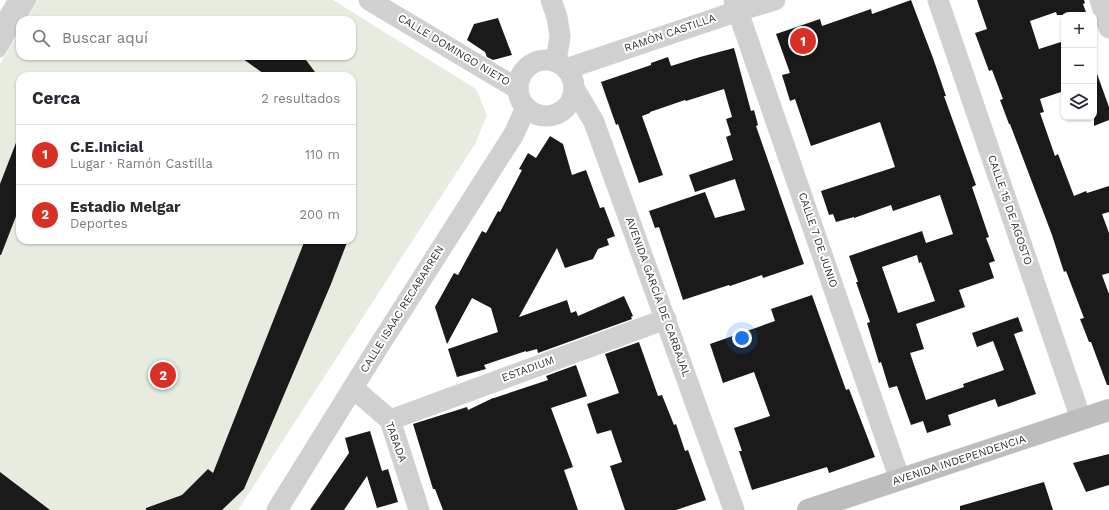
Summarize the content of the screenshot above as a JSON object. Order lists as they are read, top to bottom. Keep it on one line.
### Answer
{"streets":{"main road":["AVENIDA INDEPENDENCIA"],"street":["RAMÓN CASTILLA","CALLE DOMINGO NIETO","CALLE 15 DE AGOSTO","CALLE 7 DE JUNIO","AVENIDA GARCÍA DE CARBAJAL","CALLE ISAAC RECABARREN","ESTADIUM","TABADA"]},"crossings":[["RAMÓN CASTILLA","CALLE DOMINGO NIETO"],["RAMÓN CASTILLA","CALLE 7 DE JUNIO"],["RAMÓN CASTILLA","AVENIDA GARCÍA DE CARBAJAL"],["RAMÓN CASTILLA","CALLE ISAAC RECABARREN"],["CALLE DOMINGO NIETO","AVENIDA GARCÍA DE CARBAJAL"],["CALLE DOMINGO NIETO","CALLE ISAAC RECABARREN"],["CALLE 15 DE AGOSTO","AVENIDA INDEPENDENCIA"],["CALLE 7 DE JUNIO","AVENIDA INDEPENDENCIA"],["AVENIDA GARCÍA DE CARBAJAL","CALLE ISAAC RECABARREN"],["AVENIDA GARCÍA DE CARBAJAL","ESTADIUM"],["CALLE ISAAC RECABARREN","TABADA"],["ESTADIUM","TABADA"]],"page":{"map_buttons":["+","−"],"search":"Buscar aquí","pins":["1","2"],"heading":["Cerca","2 resultados"],"list":[{"mark":"1","name":"C.E.Inicial","note":"Lugar · Ramón Castilla","value":"110 m"},{"mark":"2","name":"Estadio Melgar","note":"Deportes","value":"200 m"}]}}
